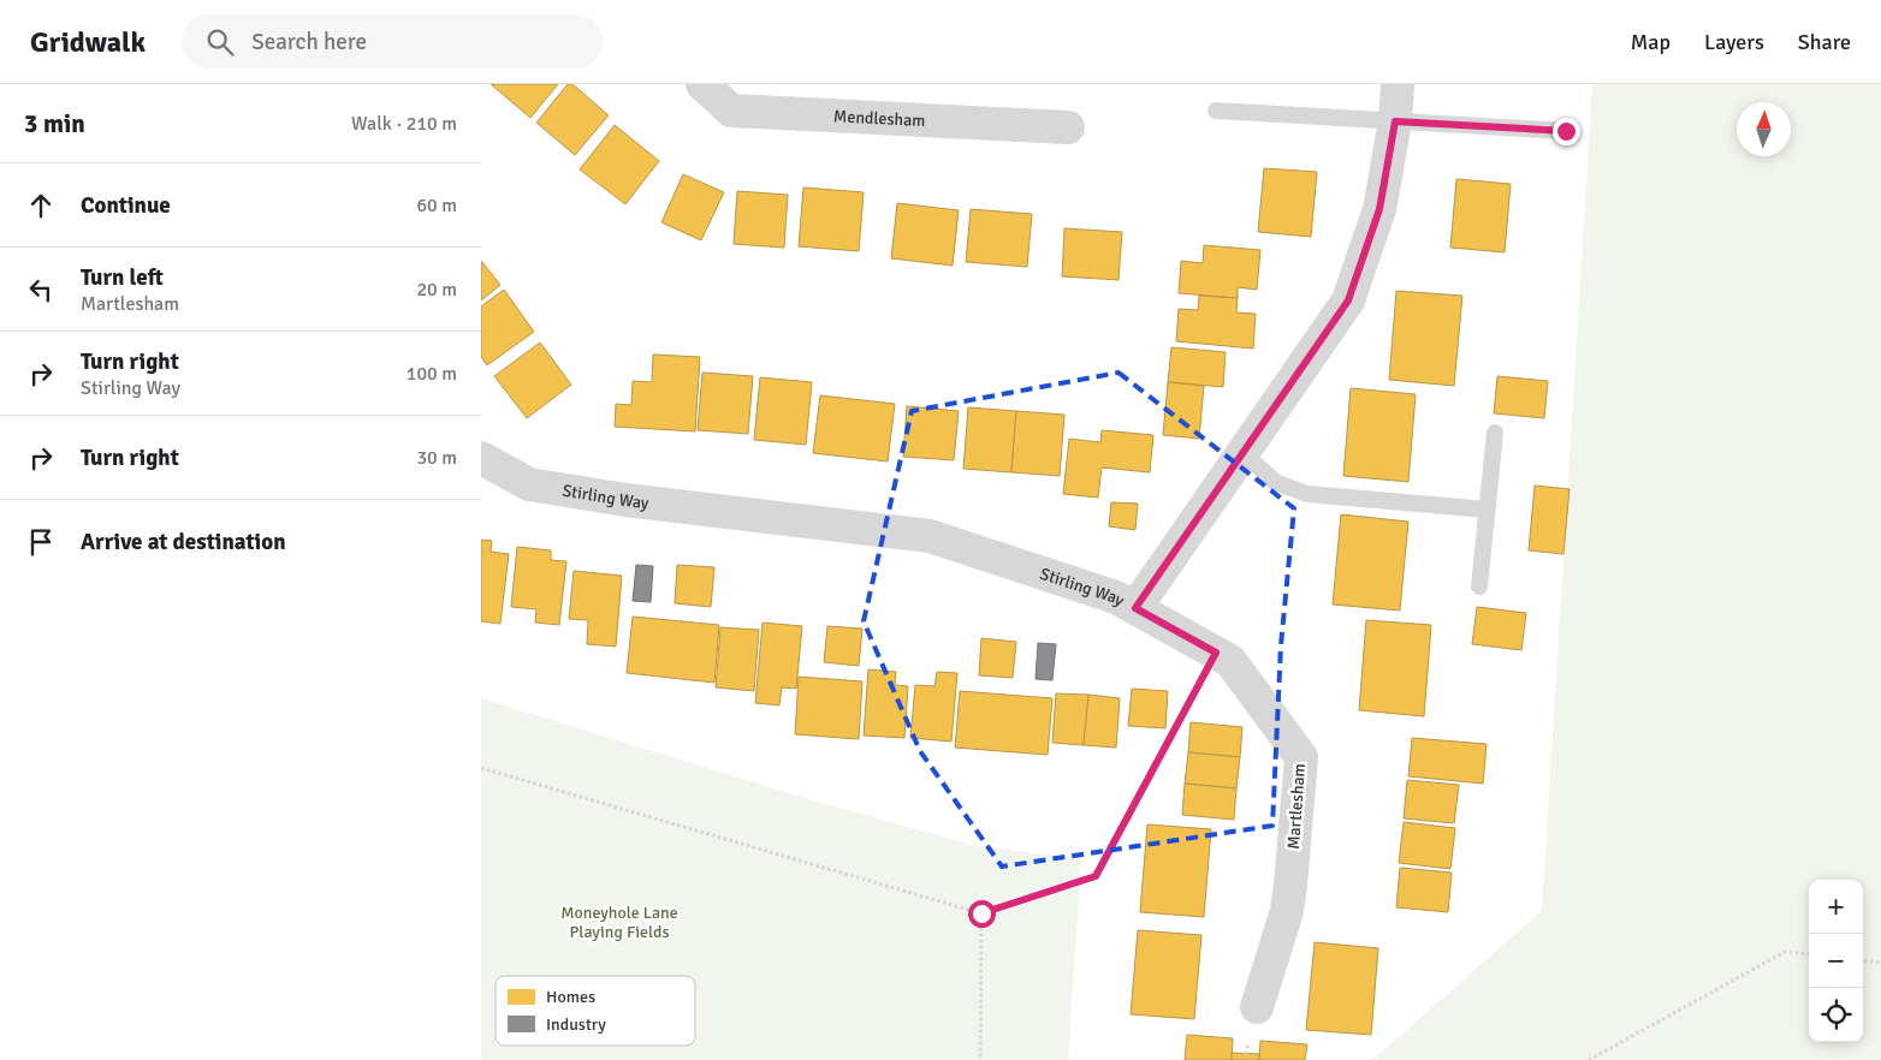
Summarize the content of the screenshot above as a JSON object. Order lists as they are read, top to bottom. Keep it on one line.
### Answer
{"streets":{"street":["Mendlesham","Stirling Way","Martlesham"]},"crossings":[["Stirling Way","Martlesham"]],"parks":["Moneyhole Lane Playing Fields"],"legend":["Homes","Industry"],"north":"top","page":{"header":"Gridwalk","search":"Search here","nav":["Map","Layers","Share"],"heading":["3 min","Walk · 210 m"],"list":[["Continue","60 m"],["Turn left","Martlesham","20 m"],["Turn right","Stirling Way","100 m"],["Turn right","30 m"],"Arrive at destination"],"map_buttons":["+","−"]}}
